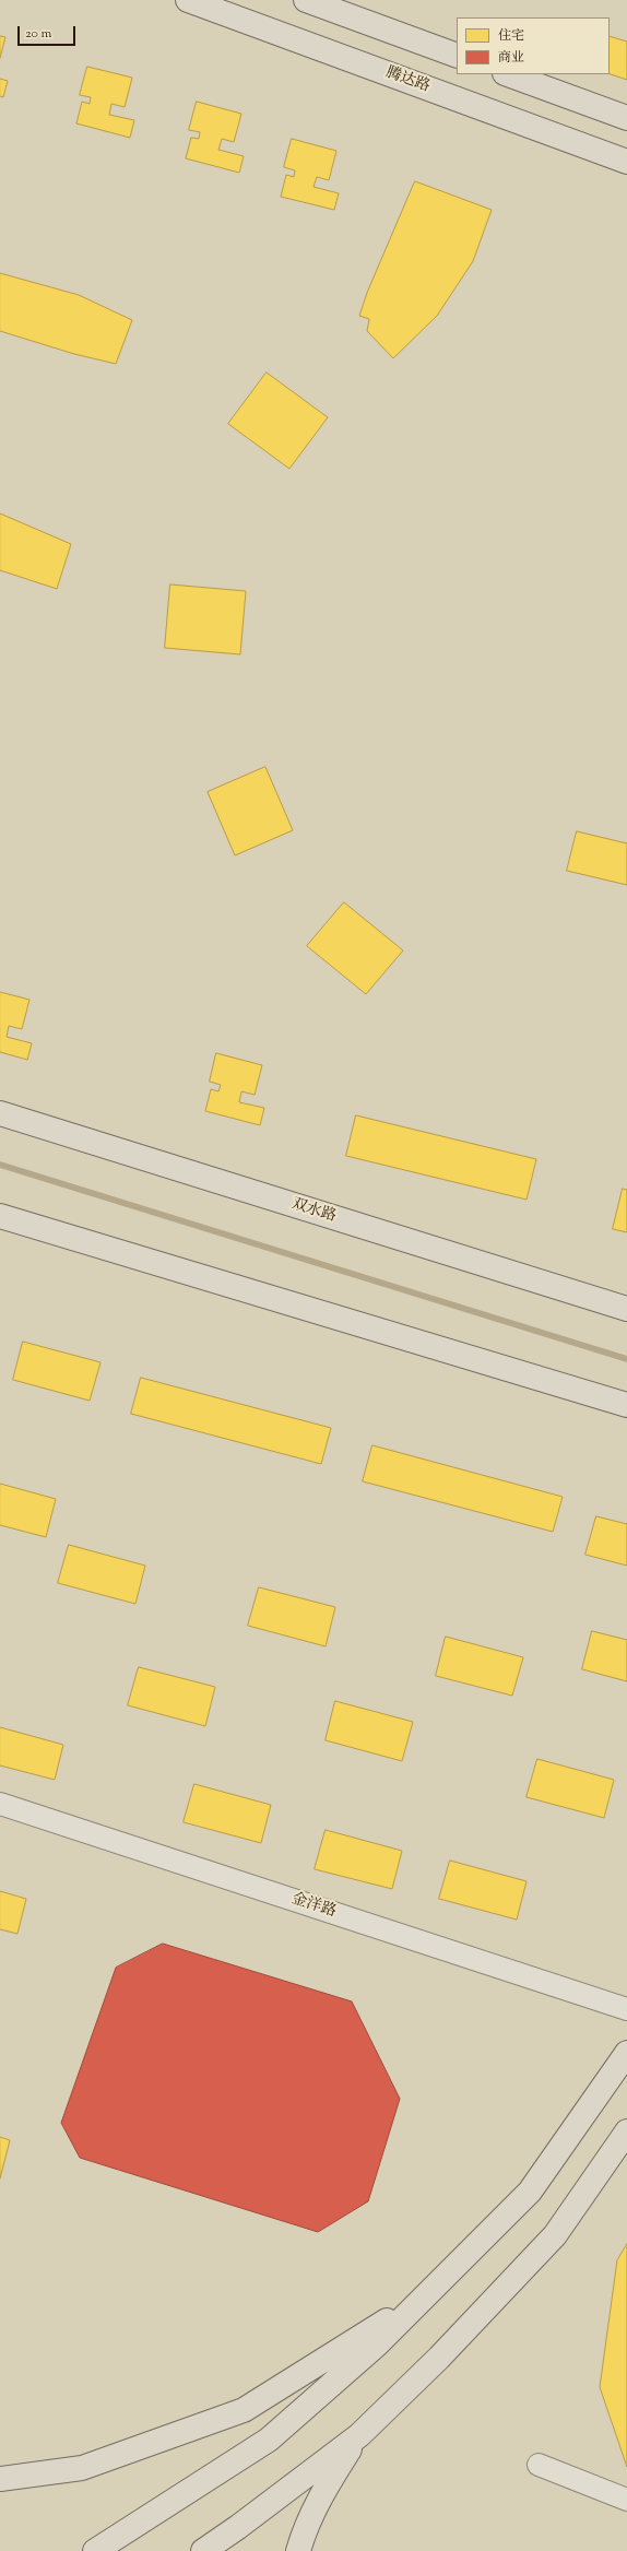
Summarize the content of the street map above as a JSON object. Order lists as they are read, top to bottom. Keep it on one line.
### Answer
{"streets":{"main road":["腾达路","双水路"],"street":["金洋路"]},"legend":["住宅","商业"],"scale_bar":"20 m"}
